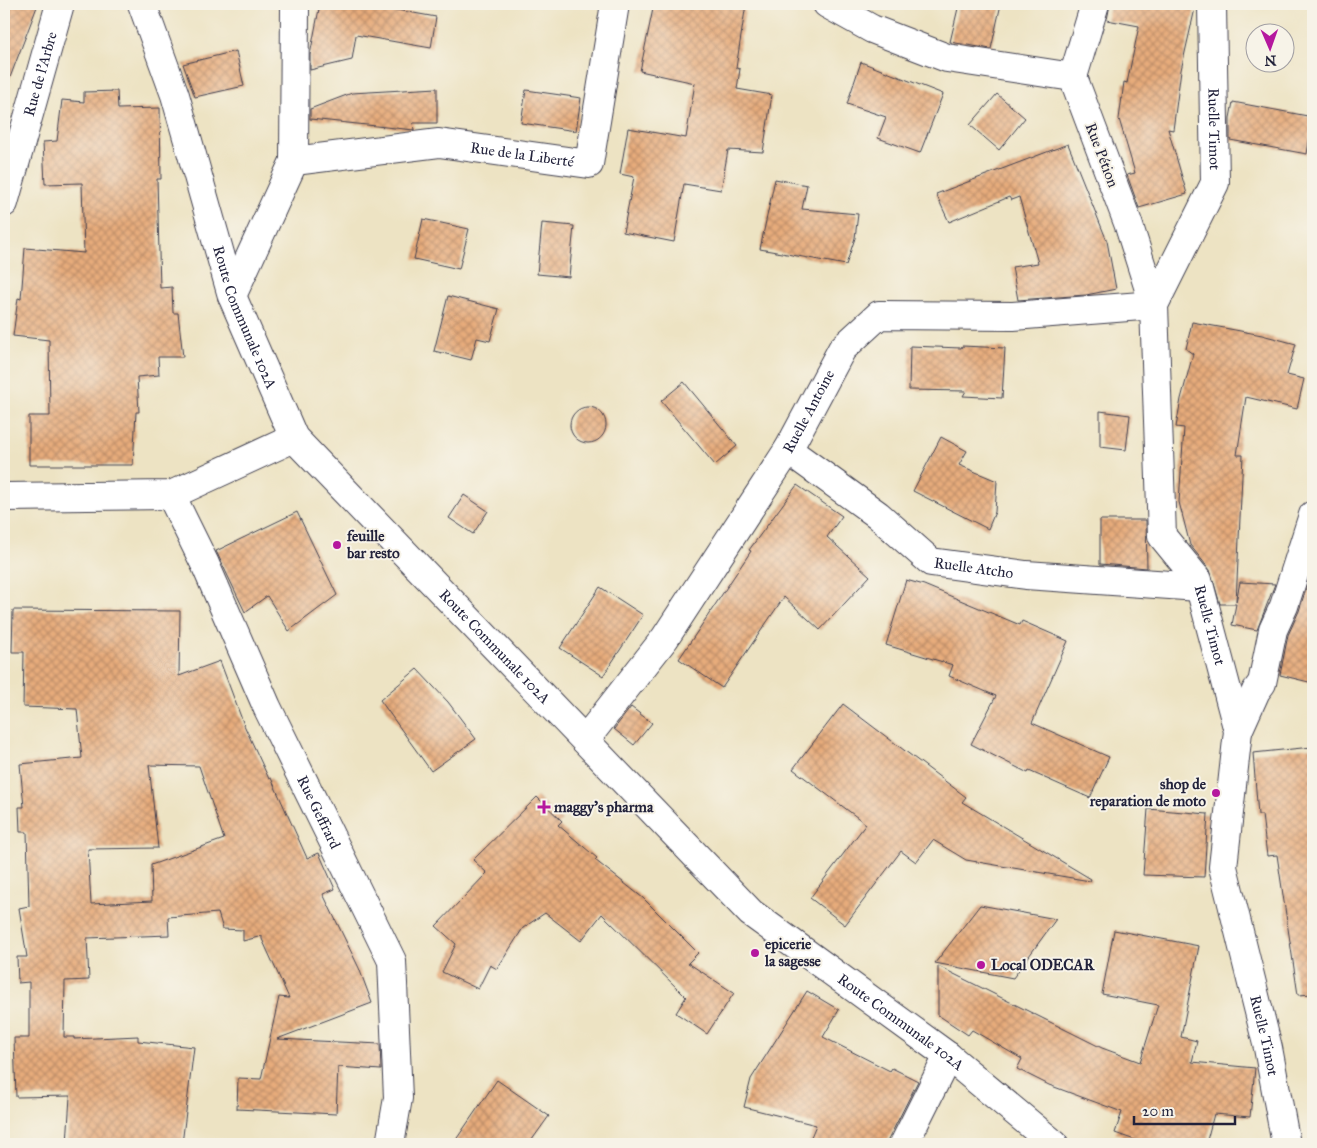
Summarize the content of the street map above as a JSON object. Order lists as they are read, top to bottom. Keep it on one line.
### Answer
{"streets":{"street":["Rue de l'Arbre","Ruelle Timot","Rue de la Liberté","Rue Pétion","Route Communale 102A","Ruelle Antoine","Ruelle Atcho","Rue Geffrard"]},"crossings":[["Ruelle Timot","Rue Pétion"],["Ruelle Timot","Ruelle Antoine"],["Ruelle Timot","Ruelle Atcho"],["Rue Pétion","Ruelle Antoine"],["Route Communale 102A","Ruelle Antoine"],["Ruelle Antoine","Ruelle Atcho"]],"places":{"other":["feuille bar resto","shop de reparation de moto","epicerie la sagesse","Local ODECAR"],"health":["maggy's pharma"]},"scale_bar":"20 m","north":"bottom"}
